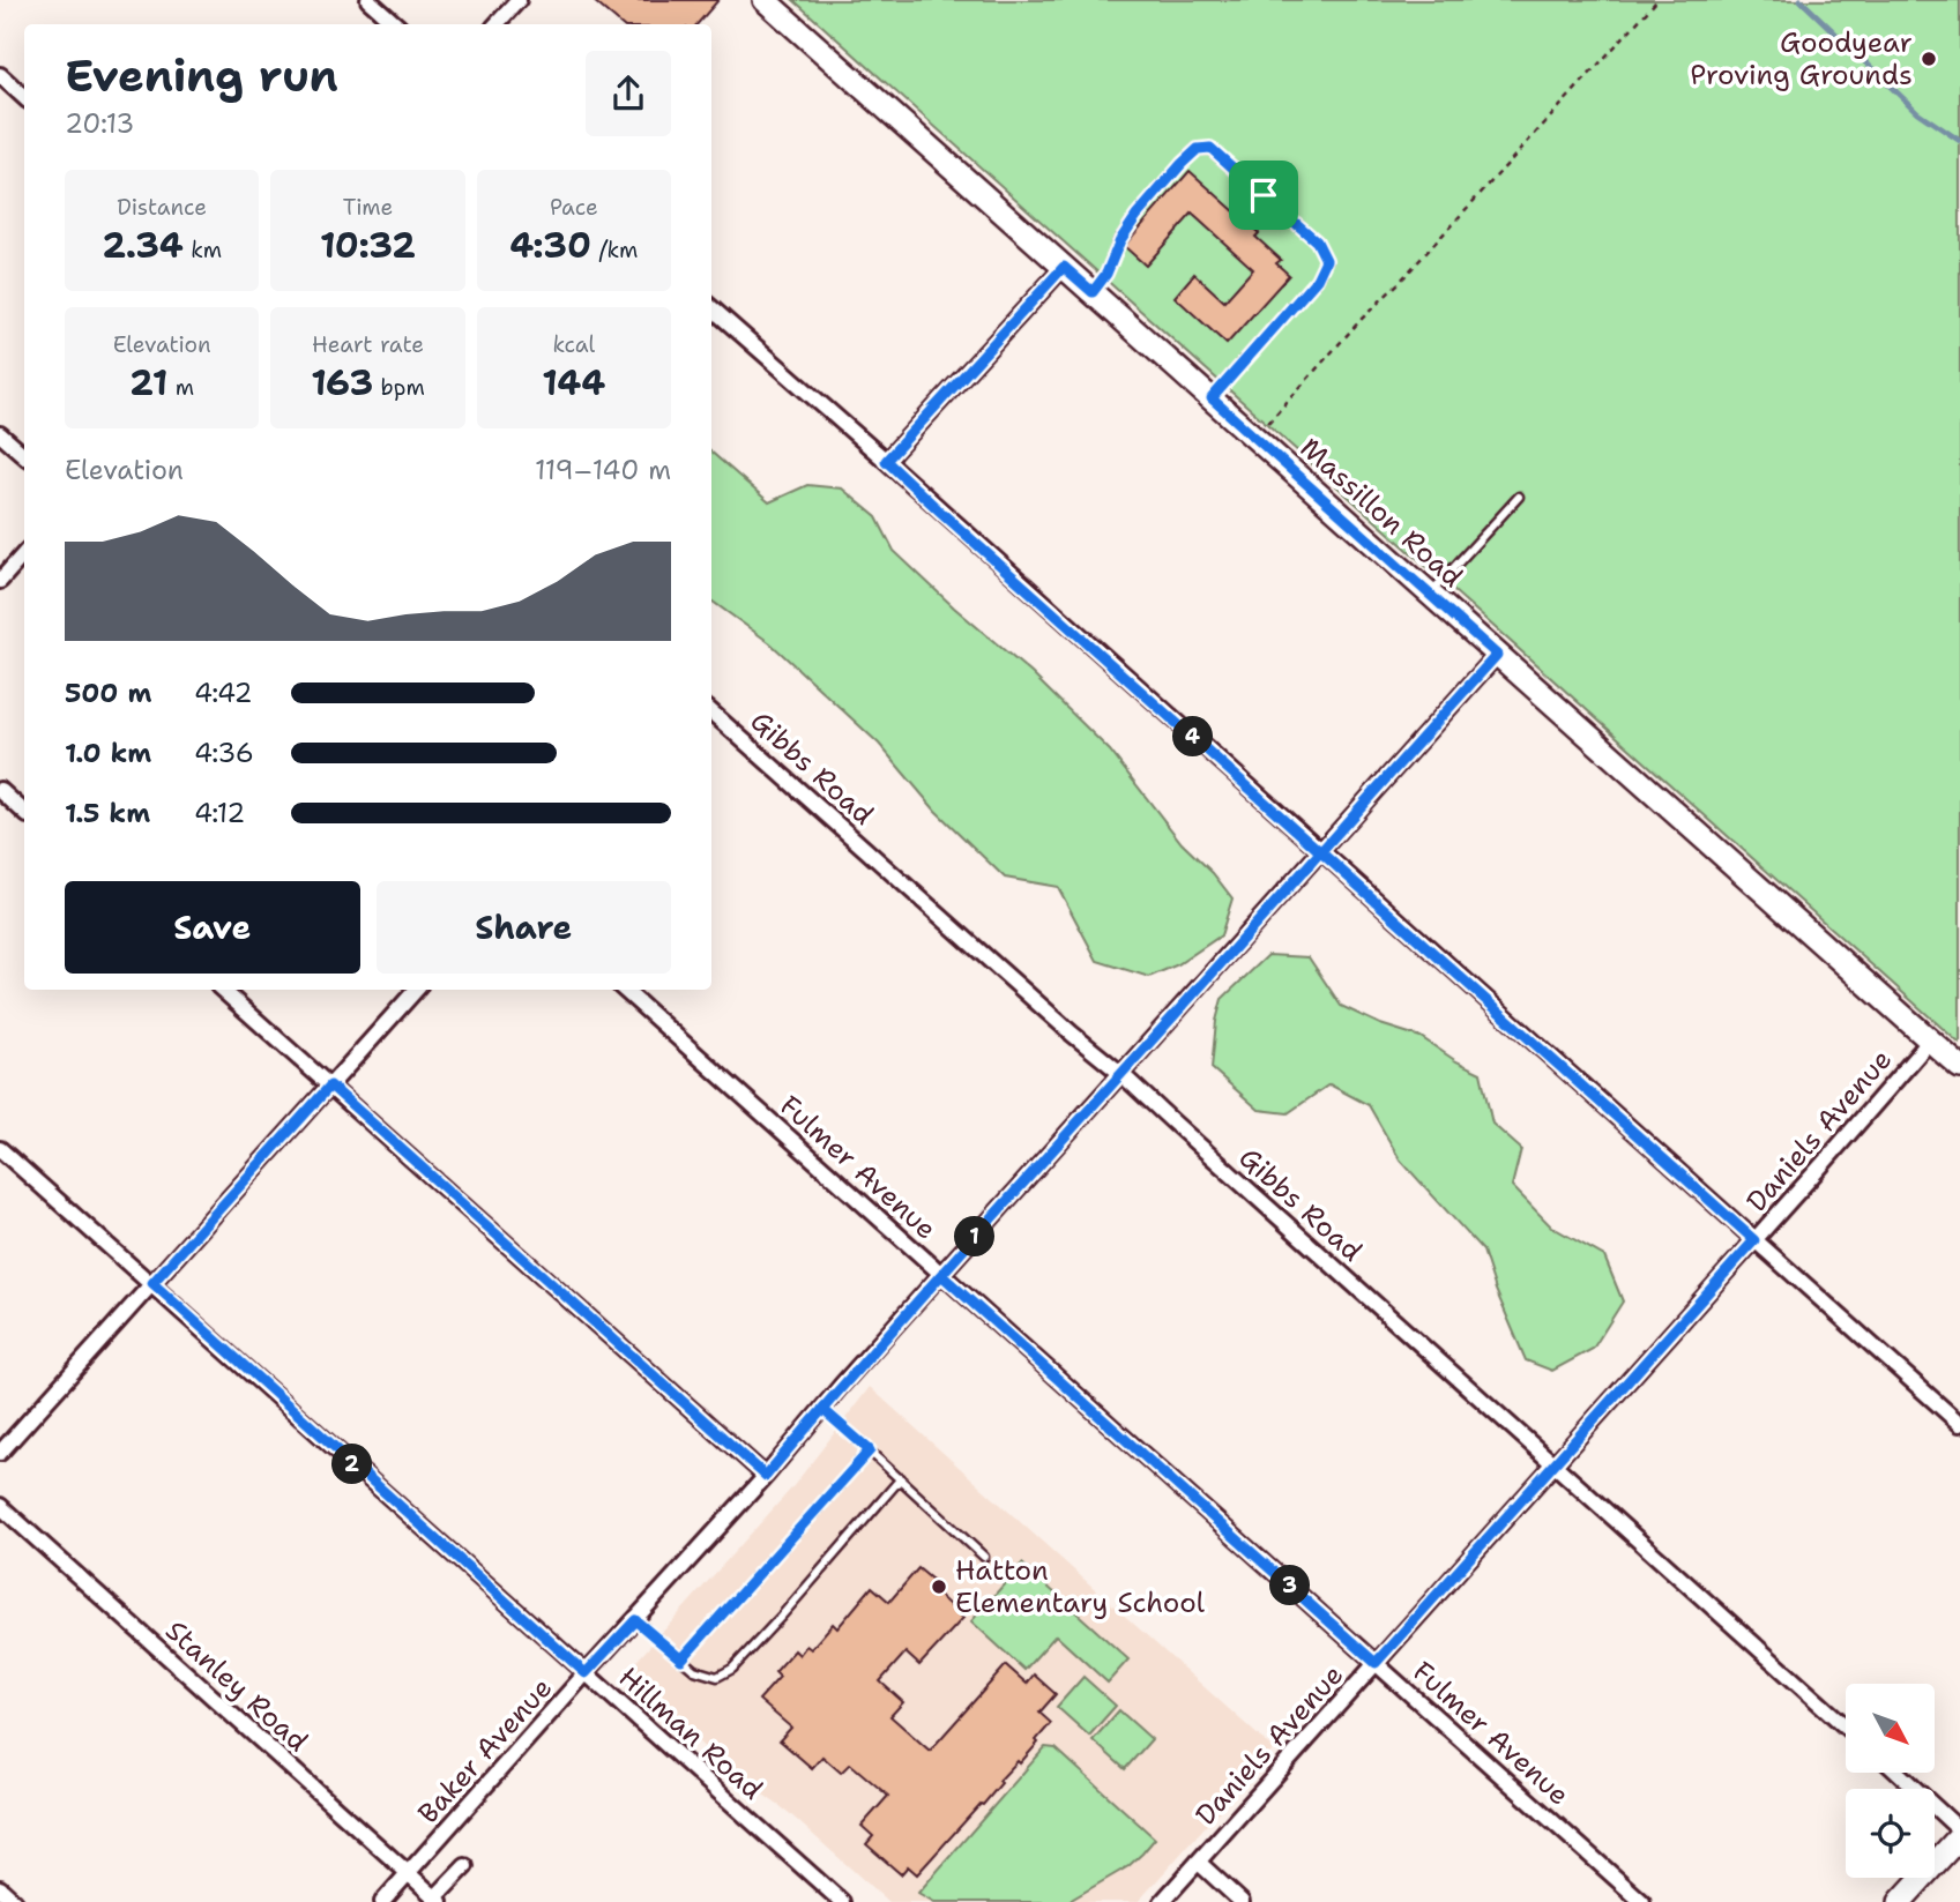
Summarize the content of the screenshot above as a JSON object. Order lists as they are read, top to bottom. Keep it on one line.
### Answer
{"streets":{"street":["Massillon Road","Gibbs Road","Daniels Avenue","Fulmer Avenue","Stanley Road","Hillman Road","Baker Avenue"]},"crossings":[["Massillon Road","Daniels Avenue"],["Massillon Road","Baker Avenue"],["Gibbs Road","Daniels Avenue"],["Gibbs Road","Baker Avenue"],["Daniels Avenue","Fulmer Avenue"],["Fulmer Avenue","Baker Avenue"],["Stanley Road","Baker Avenue"],["Hillman Road","Baker Avenue"]],"places":["Goodyear Proving Grounds","Hatton Elementary School"],"north":"bottom right","page":{"heading":["Evening run","20:13"],"stats":[["Distance","2.34 km"],["Time","10:32"],["Pace","4:30 /km"],["Elevation","21 m"],["Heart rate","163 bpm"],["kcal","144"]],"chart":["Elevation","119–140 m"],"list":[{"name":"500 m","note":"4:42"},{"name":"1.0 km","note":"4:36"},{"name":"1.5 km","note":"4:12"}],"pins":["4","1","2","3"],"buttons":["Save","Share"]}}
